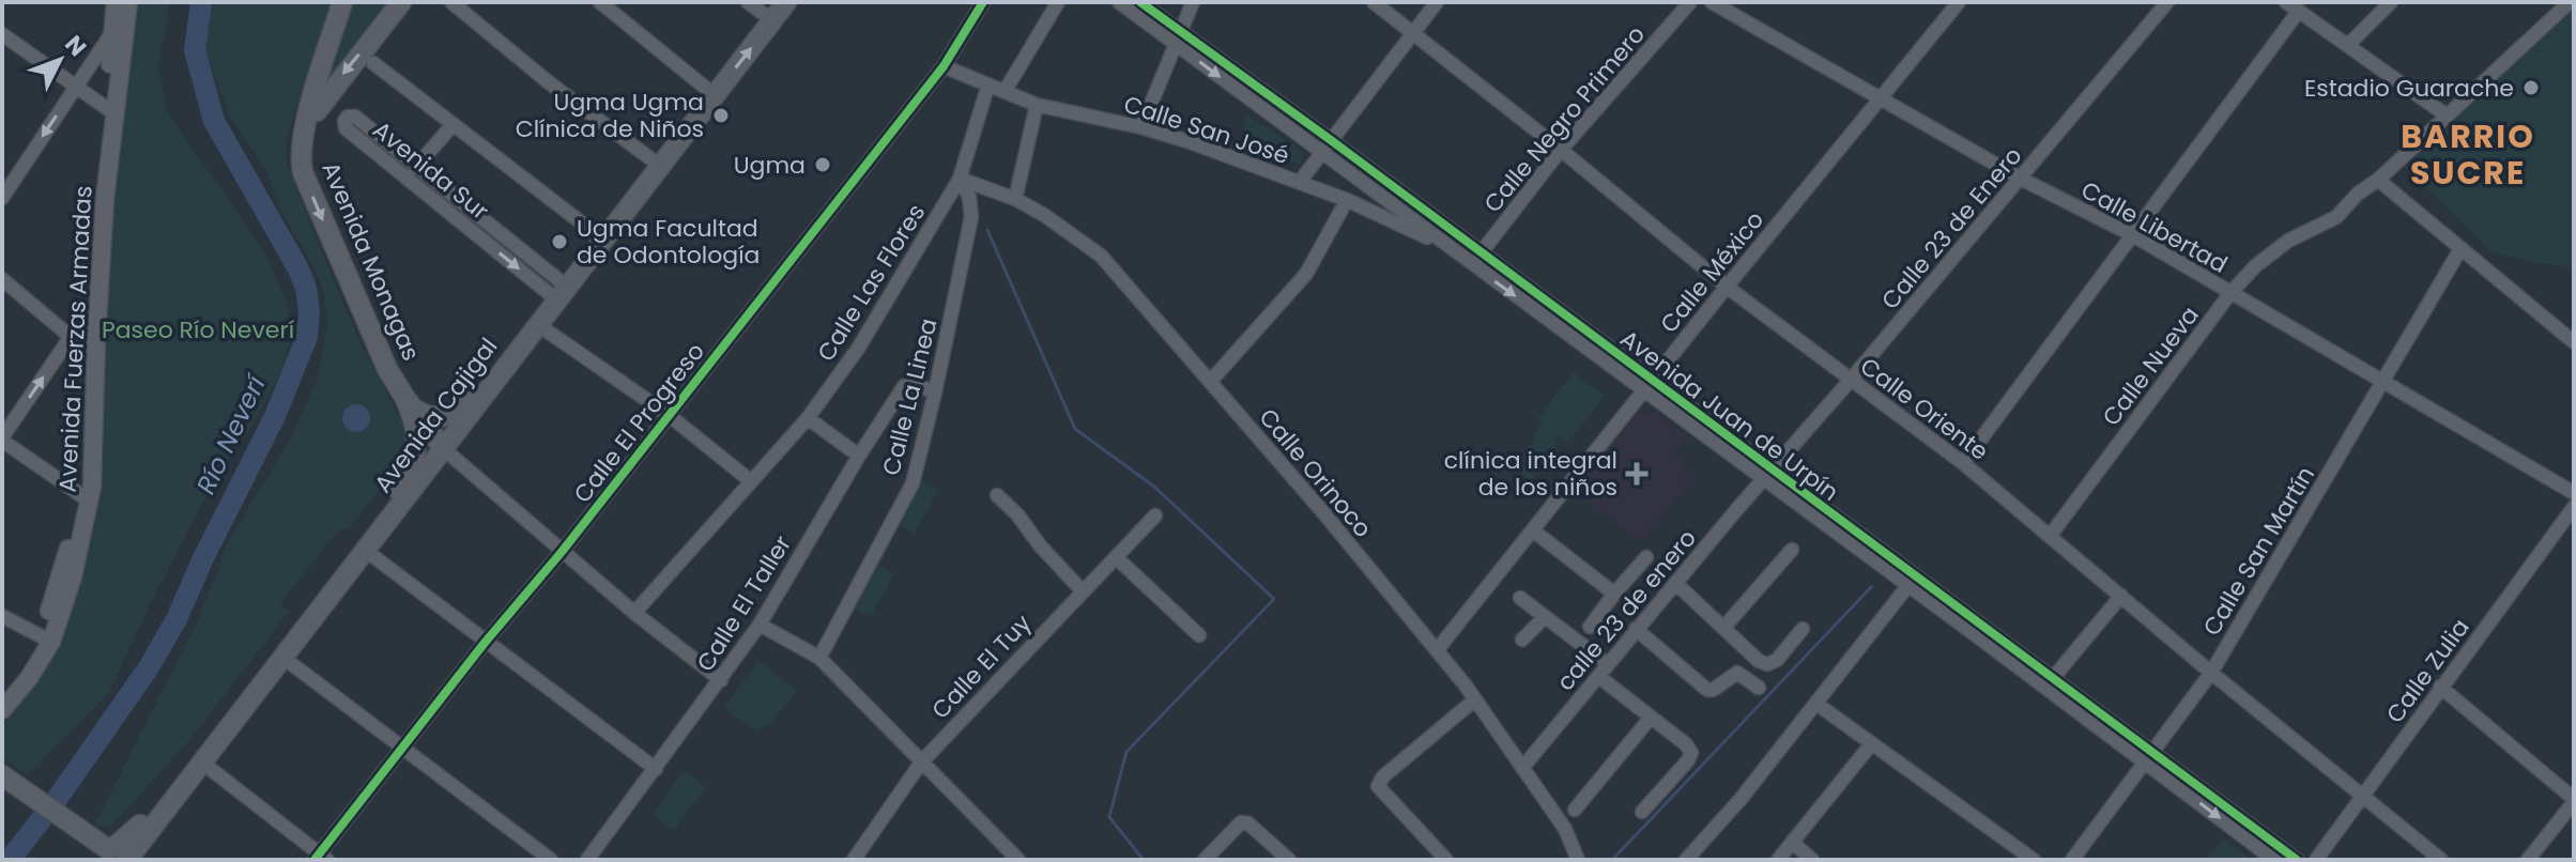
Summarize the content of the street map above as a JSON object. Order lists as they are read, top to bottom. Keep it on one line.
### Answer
{"streets":{"main road":["Avenida Monagas","Avenida Cajigal"],"street":["Calle Negro Primero","Calle San José","Avenida Sur","Calle Libertad","Calle 23 de Enero","Calle México","Calle Las Flores","Avenida Fuerzas Armadas","Calle Nueva","Calle La Linea","Calle Oriente","Avenida Juan de Urpín","Calle El Progreso","Calle Orinoco","Calle San Martín","Calle El Taller","calle 23 de enero","Calle El Tuy","Calle Zulia"]},"crossings":[["Calle Negro Primero","Calle Oriente"],["Calle Negro Primero","Avenida Juan de Urpín"],["Calle San José","Calle Las Flores"],["Calle San José","Avenida Juan de Urpín"],["Calle San José","Calle El Progreso"],["Avenida Sur","Avenida Cajigal"],["Calle Libertad","Calle 23 de Enero"],["Calle Libertad","Calle México"],["Calle Libertad","Calle Nueva"],["Calle Libertad","Calle San Martín"],["Calle 23 de Enero","Calle Oriente"],["Calle 23 de Enero","Avenida Juan de Urpín"],["Calle 23 de Enero","calle 23 de enero"],["Avenida Monagas","Avenida Cajigal"],["Calle México","Calle Oriente"],["Calle México","Avenida Juan de Urpín"],["Calle México","Calle Orinoco"],["Calle Las Flores","Calle La Linea"],["Calle Las Flores","Calle Orinoco"],["Calle Nueva","Calle Oriente"],["Calle La Linea","Calle Orinoco"],["Calle La Linea","Calle El Taller"],["Calle Oriente","Calle San Martín"],["Calle Oriente","Calle Zulia"],["Avenida Juan de Urpín","Calle San Martín"],["Avenida Juan de Urpín","calle 23 de enero"],["Calle Orinoco","calle 23 de enero"]],"one_way":["Avenida Monagas"],"districts":["BARRIO SUCRE"],"water":["Río Neverí"],"parks":["Paseo Río Neverí"],"places":{"other":["Estadio Guarache","Ugma Ugma Clínica de Niños","Ugma","Ugma Facultad de Odontología"],"health":["clínica integral de los niños"]},"north":"top right"}
